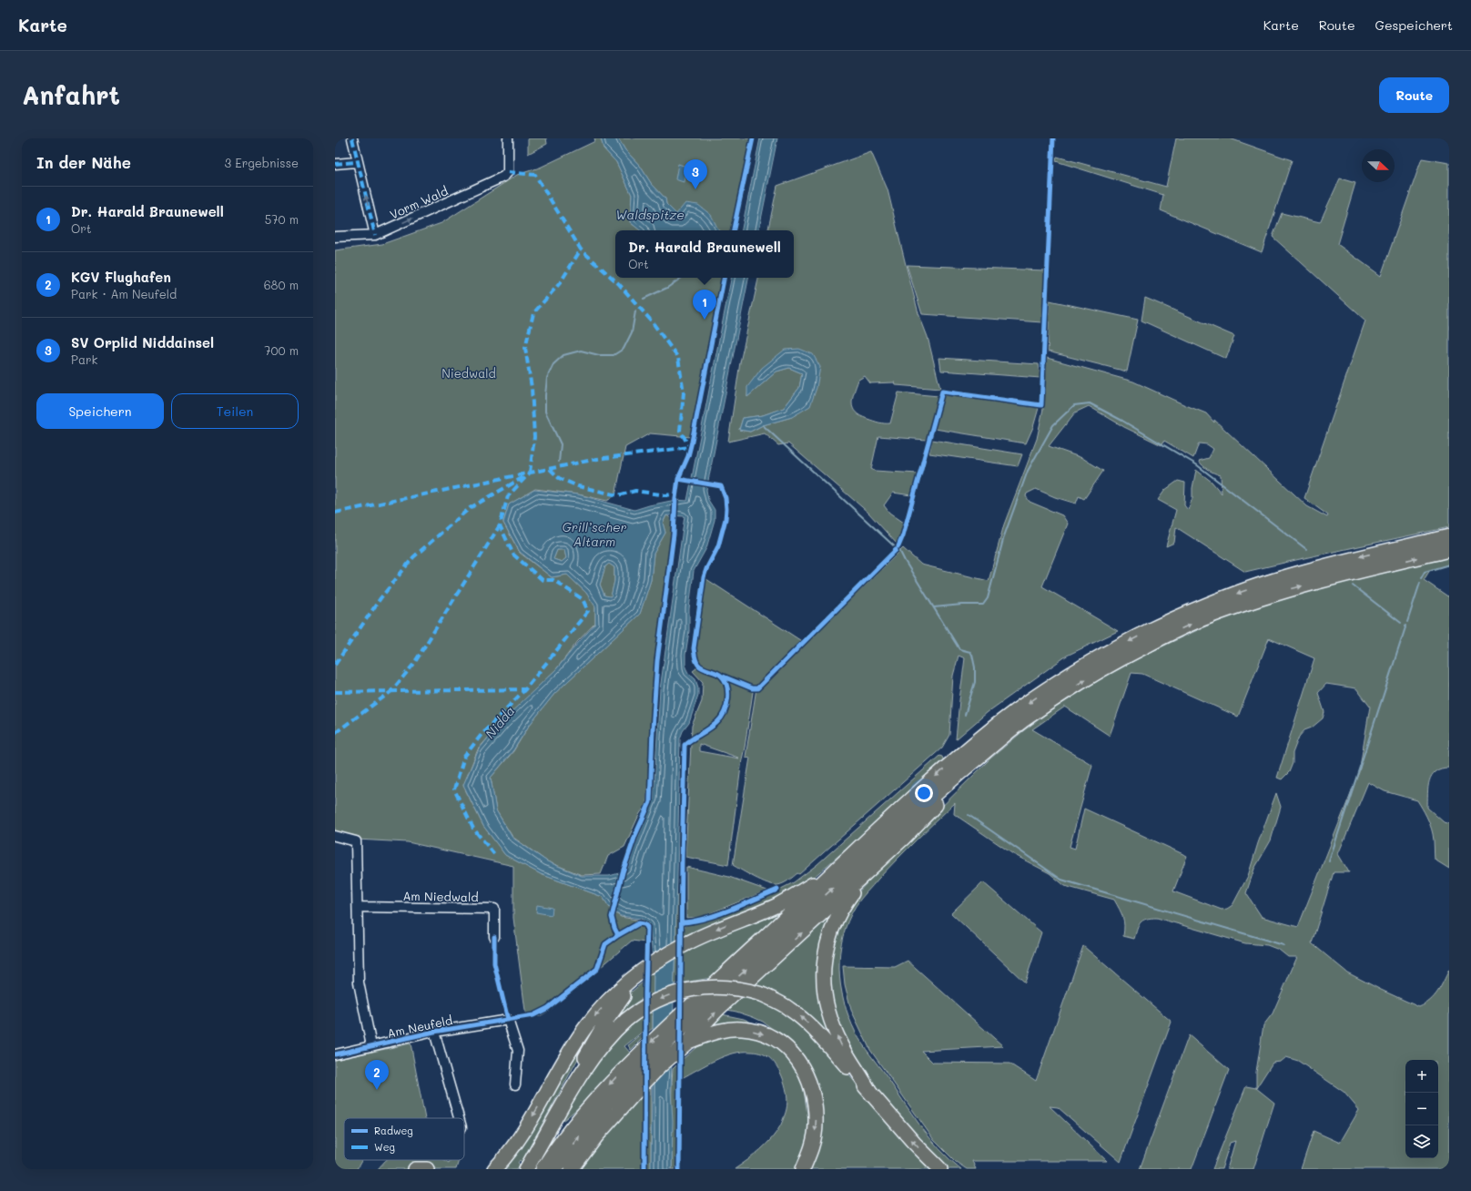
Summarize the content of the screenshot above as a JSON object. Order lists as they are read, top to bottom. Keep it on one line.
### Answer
{"streets":{"street":["Vorm Wald","Am Niedwald","Am Neufeld"]},"one_way":["Vorm Wald"],"water":["Waldspitze","Grill’scher Altarm","Nidda"],"parks":["Niedwald"],"legend":["Radweg","Weg"],"north":"right","page":{"header":"Karte","nav":["Karte","Route","Gespeichert"],"buttons":["Route",["Speichern","Teilen"]],"title":"Anfahrt","heading":["In der Nähe","3 Ergebnisse"],"pins":["3","1","2"],"list":[{"mark":"1","name":"Dr. Harald Braunewell","note":"Ort","value":"570 m"},{"mark":"2","name":"KGV Flughafen","note":"Park · Am Neufeld","value":"680 m"},{"mark":"3","name":"SV Orplid Niddainsel","note":"Park","value":"700 m"}],"popup":["Dr. Harald Braunewell","Ort"],"map_buttons":["+","−"]}}
